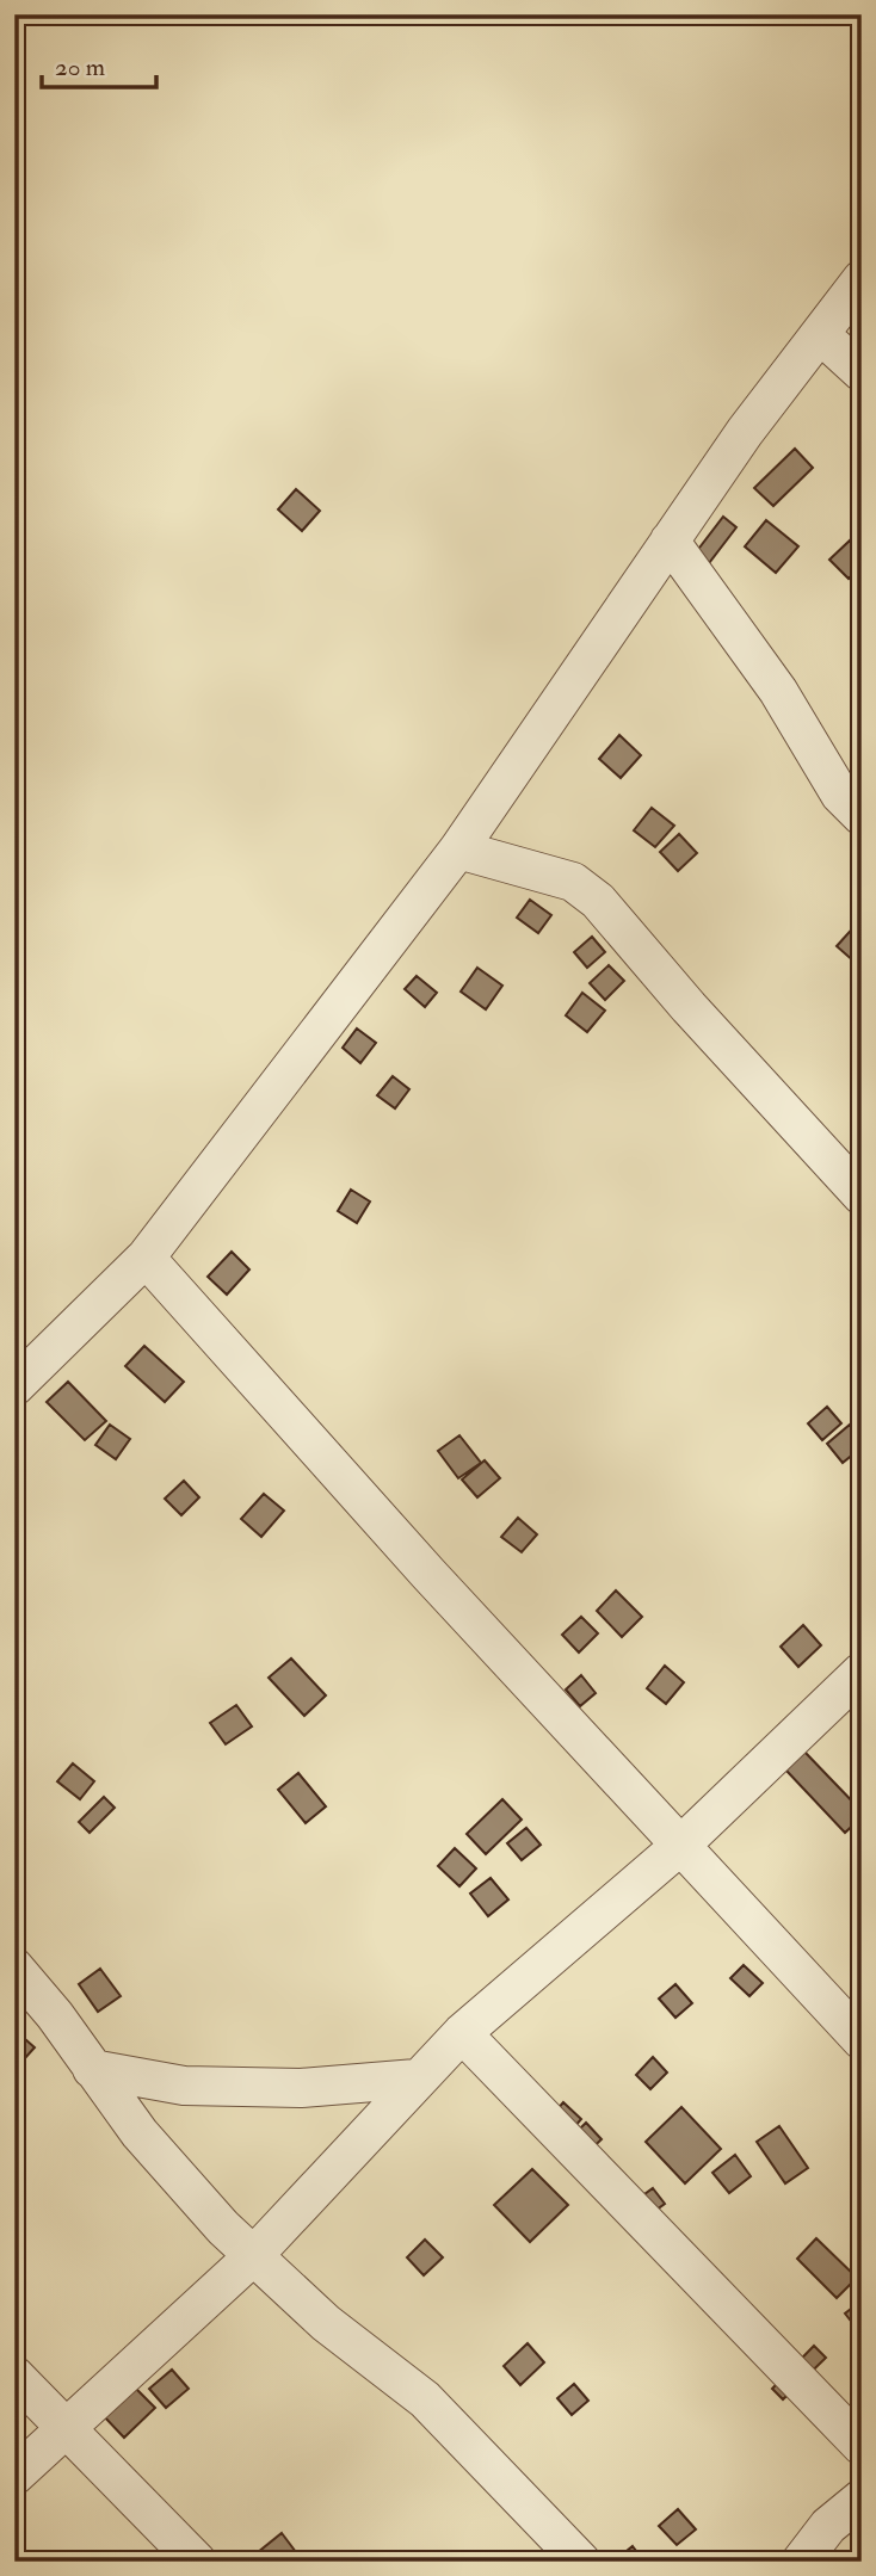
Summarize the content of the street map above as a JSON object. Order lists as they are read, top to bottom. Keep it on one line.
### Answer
{"scale_bar":"20 m"}
